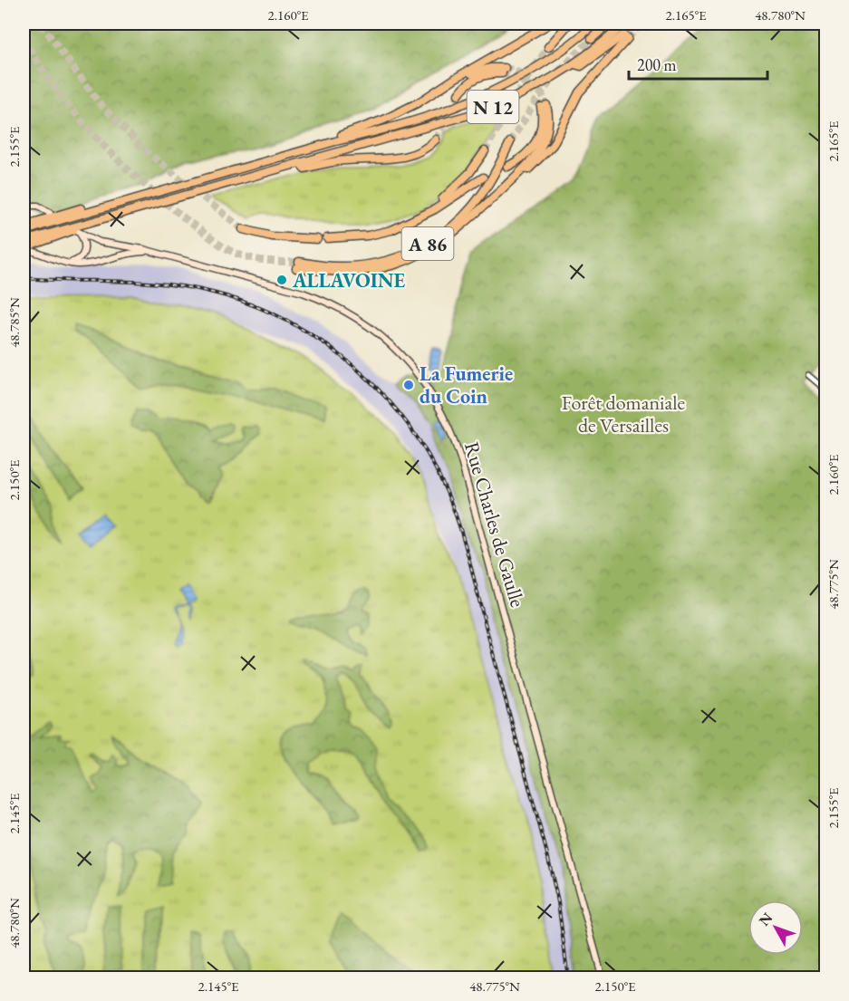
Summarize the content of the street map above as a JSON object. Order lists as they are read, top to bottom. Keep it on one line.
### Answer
{"streets":{"highway":["N 12","A 86"],"main road":["Rue Charles de Gaulle"]},"crossings":[["N 12","A 86"]],"parks":["Forêt domaniale de Versailles"],"places":["ALLAVOINE","La Fumerie du Coin"],"scale_bar":"200 m","north":"top left","coordinates":["2.160°E","2.165°E","48.780°N","2.155°E","48.785°N","2.150°E","48.775°N","2.145°E"]}
